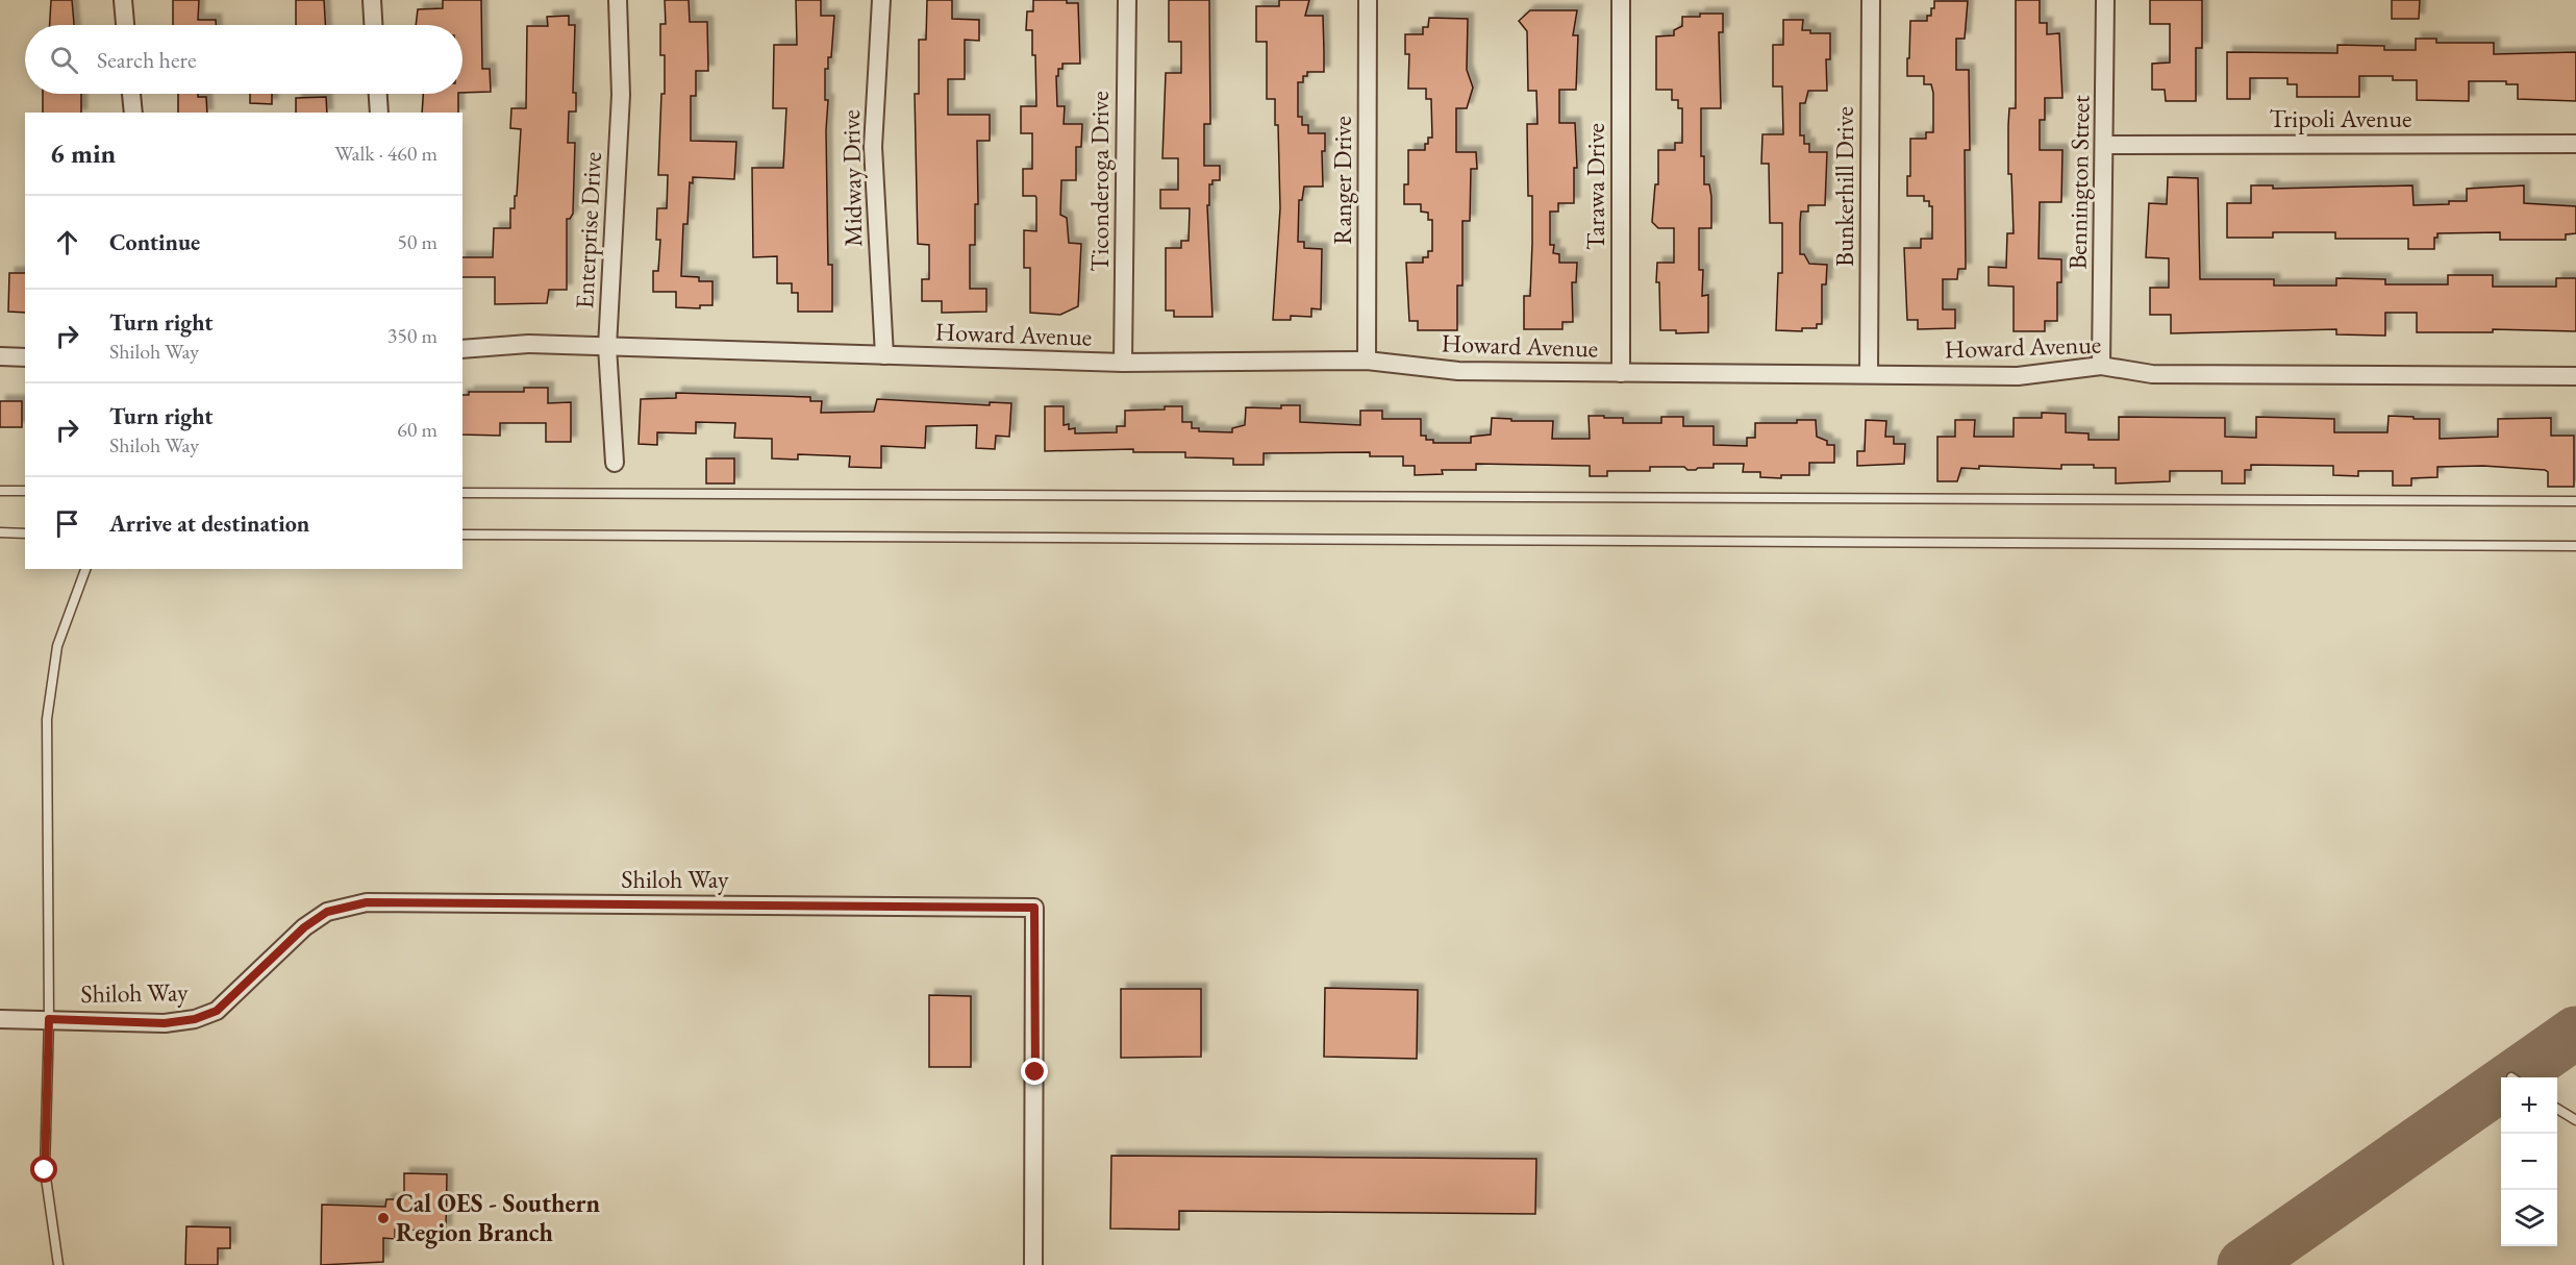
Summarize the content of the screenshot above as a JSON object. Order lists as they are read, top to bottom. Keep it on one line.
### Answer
{"streets":{"street":["Tripoli Avenue","Midway Drive","Ranger Drive","Ticonderoga Drive","Bennington Street","Tarawa Drive","Bunkerhill Drive","Enterprise Drive","Howard Avenue","Shiloh Way"]},"crossings":[["Tripoli Avenue","Bennington Street"],["Midway Drive","Howard Avenue"],["Ranger Drive","Howard Avenue"],["Ticonderoga Drive","Howard Avenue"],["Bennington Street","Howard Avenue"],["Tarawa Drive","Howard Avenue"],["Bunkerhill Drive","Howard Avenue"],["Enterprise Drive","Howard Avenue"]],"places":["Cal OES - Southern Region Branch"],"page":{"search":"Search here","heading":["6 min","Walk · 460 m"],"list":[["Continue","50 m"],["Turn right","Shiloh Way","350 m"],["Turn right","Shiloh Way","60 m"],"Arrive at destination"],"map_buttons":["+","−"]}}
